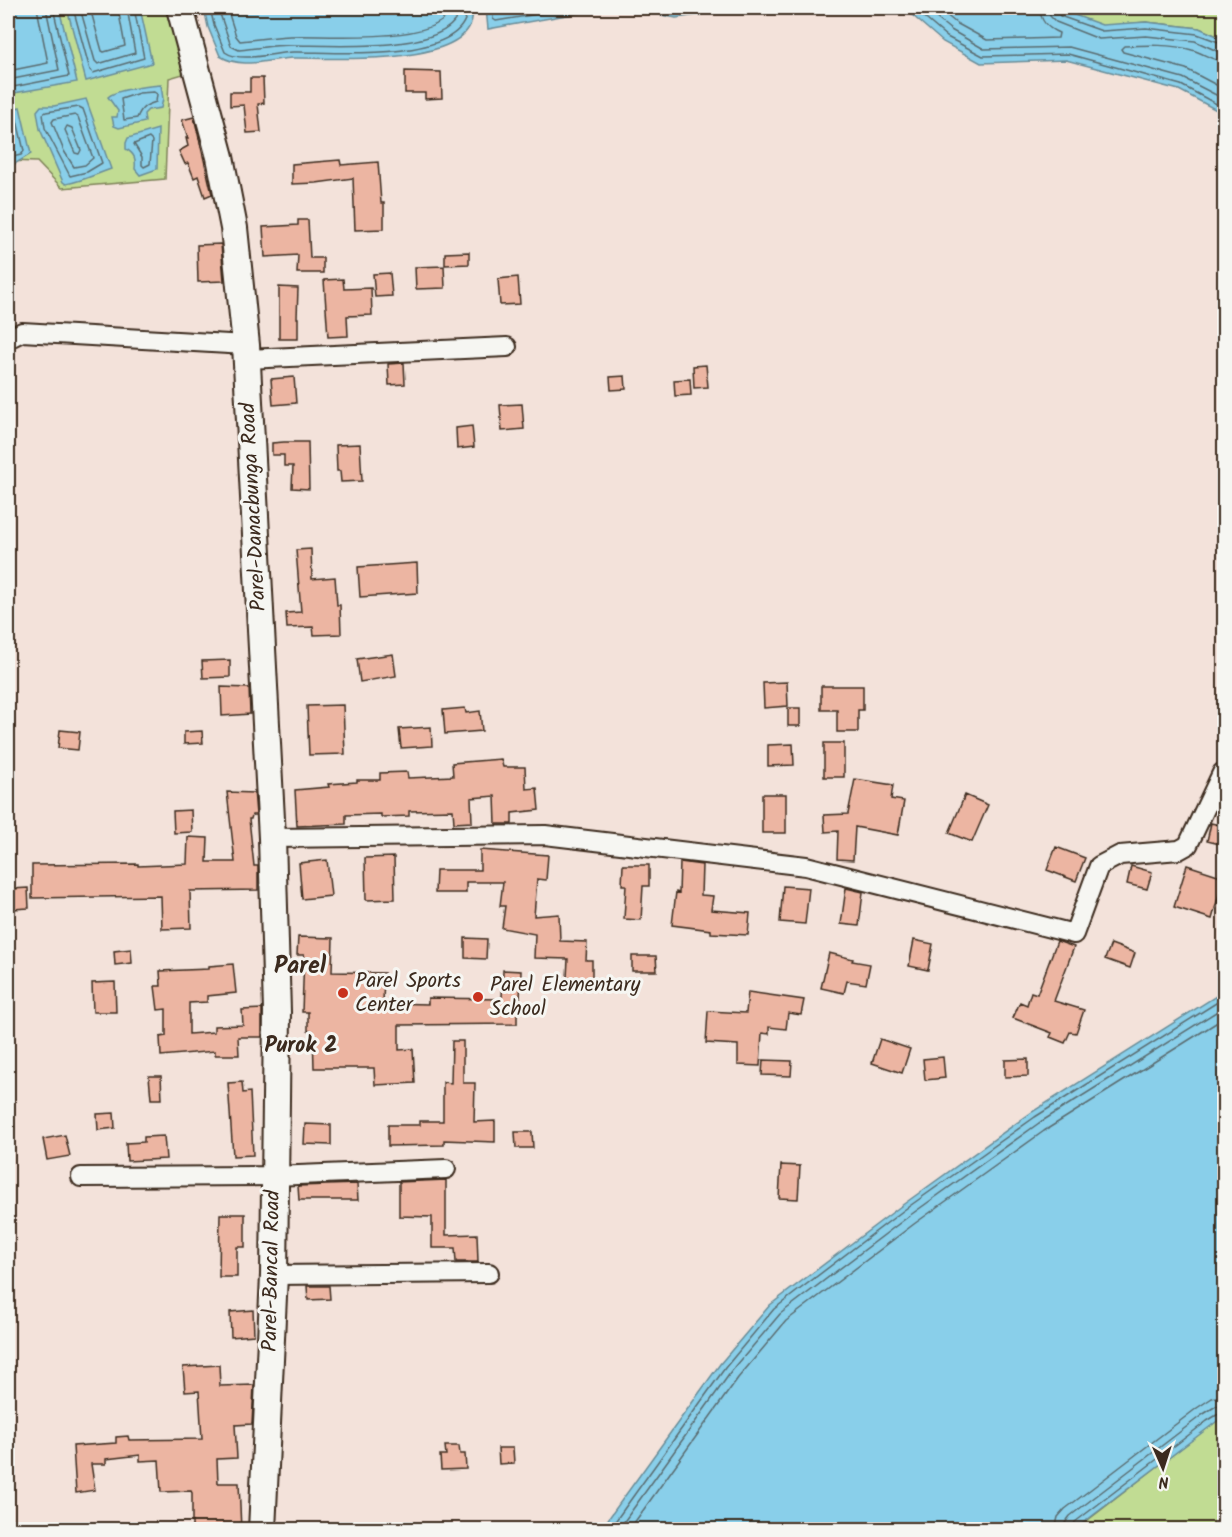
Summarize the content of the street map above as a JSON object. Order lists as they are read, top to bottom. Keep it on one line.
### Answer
{"streets":{"main road":["Parel-Danacbunga Road","Parel-Bancal Road"]},"crossings":[["Parel-Danacbunga Road","Parel-Bancal Road"]],"districts":["Parel","Purok 2"],"places":["Parel Sports Center","Parel Elementary School"],"north":"bottom"}
